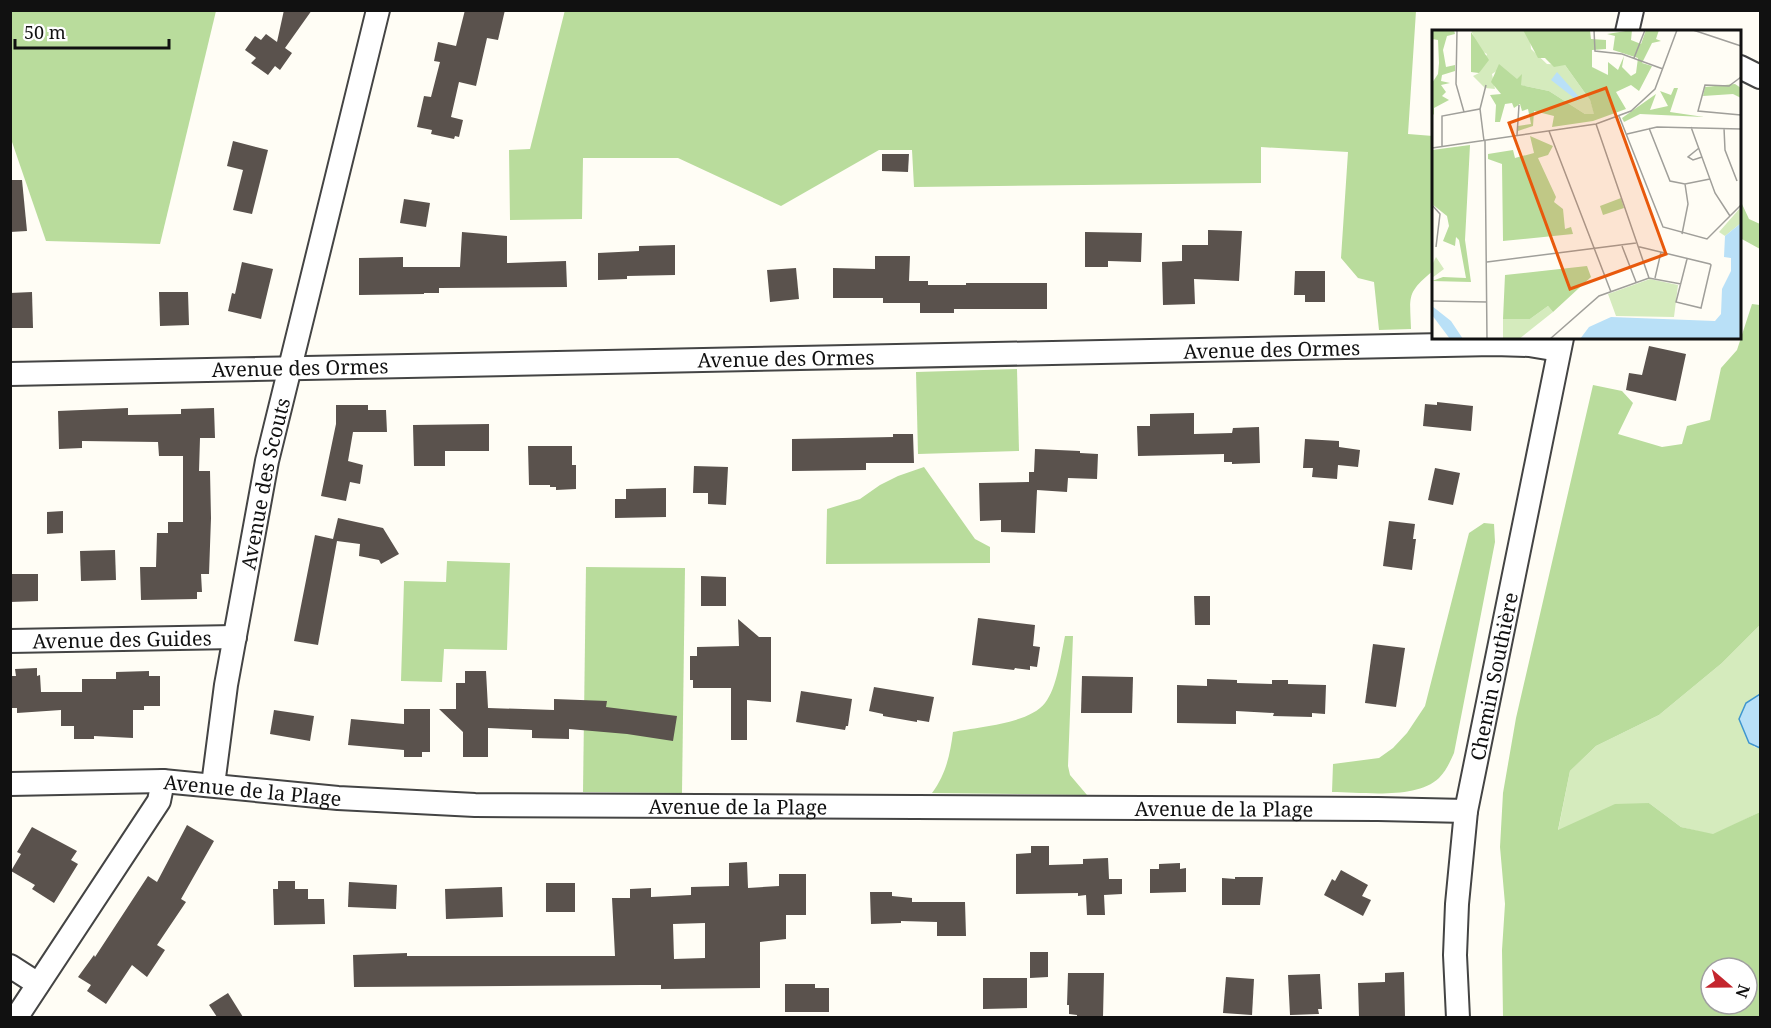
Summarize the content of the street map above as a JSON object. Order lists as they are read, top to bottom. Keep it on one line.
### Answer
{"streets":{"street":["Avenue des Ormes","Avenue des Scouts","Avenue des Guides","Chemin Southière","Avenue de la Plage"]},"crossings":[["Avenue des Ormes","Avenue des Scouts"],["Avenue des Ormes","Chemin Southière"],["Avenue des Scouts","Avenue des Guides"],["Avenue des Scouts","Avenue de la Plage"],["Chemin Southière","Avenue de la Plage"]],"scale_bar":"50 m","north":"right"}
